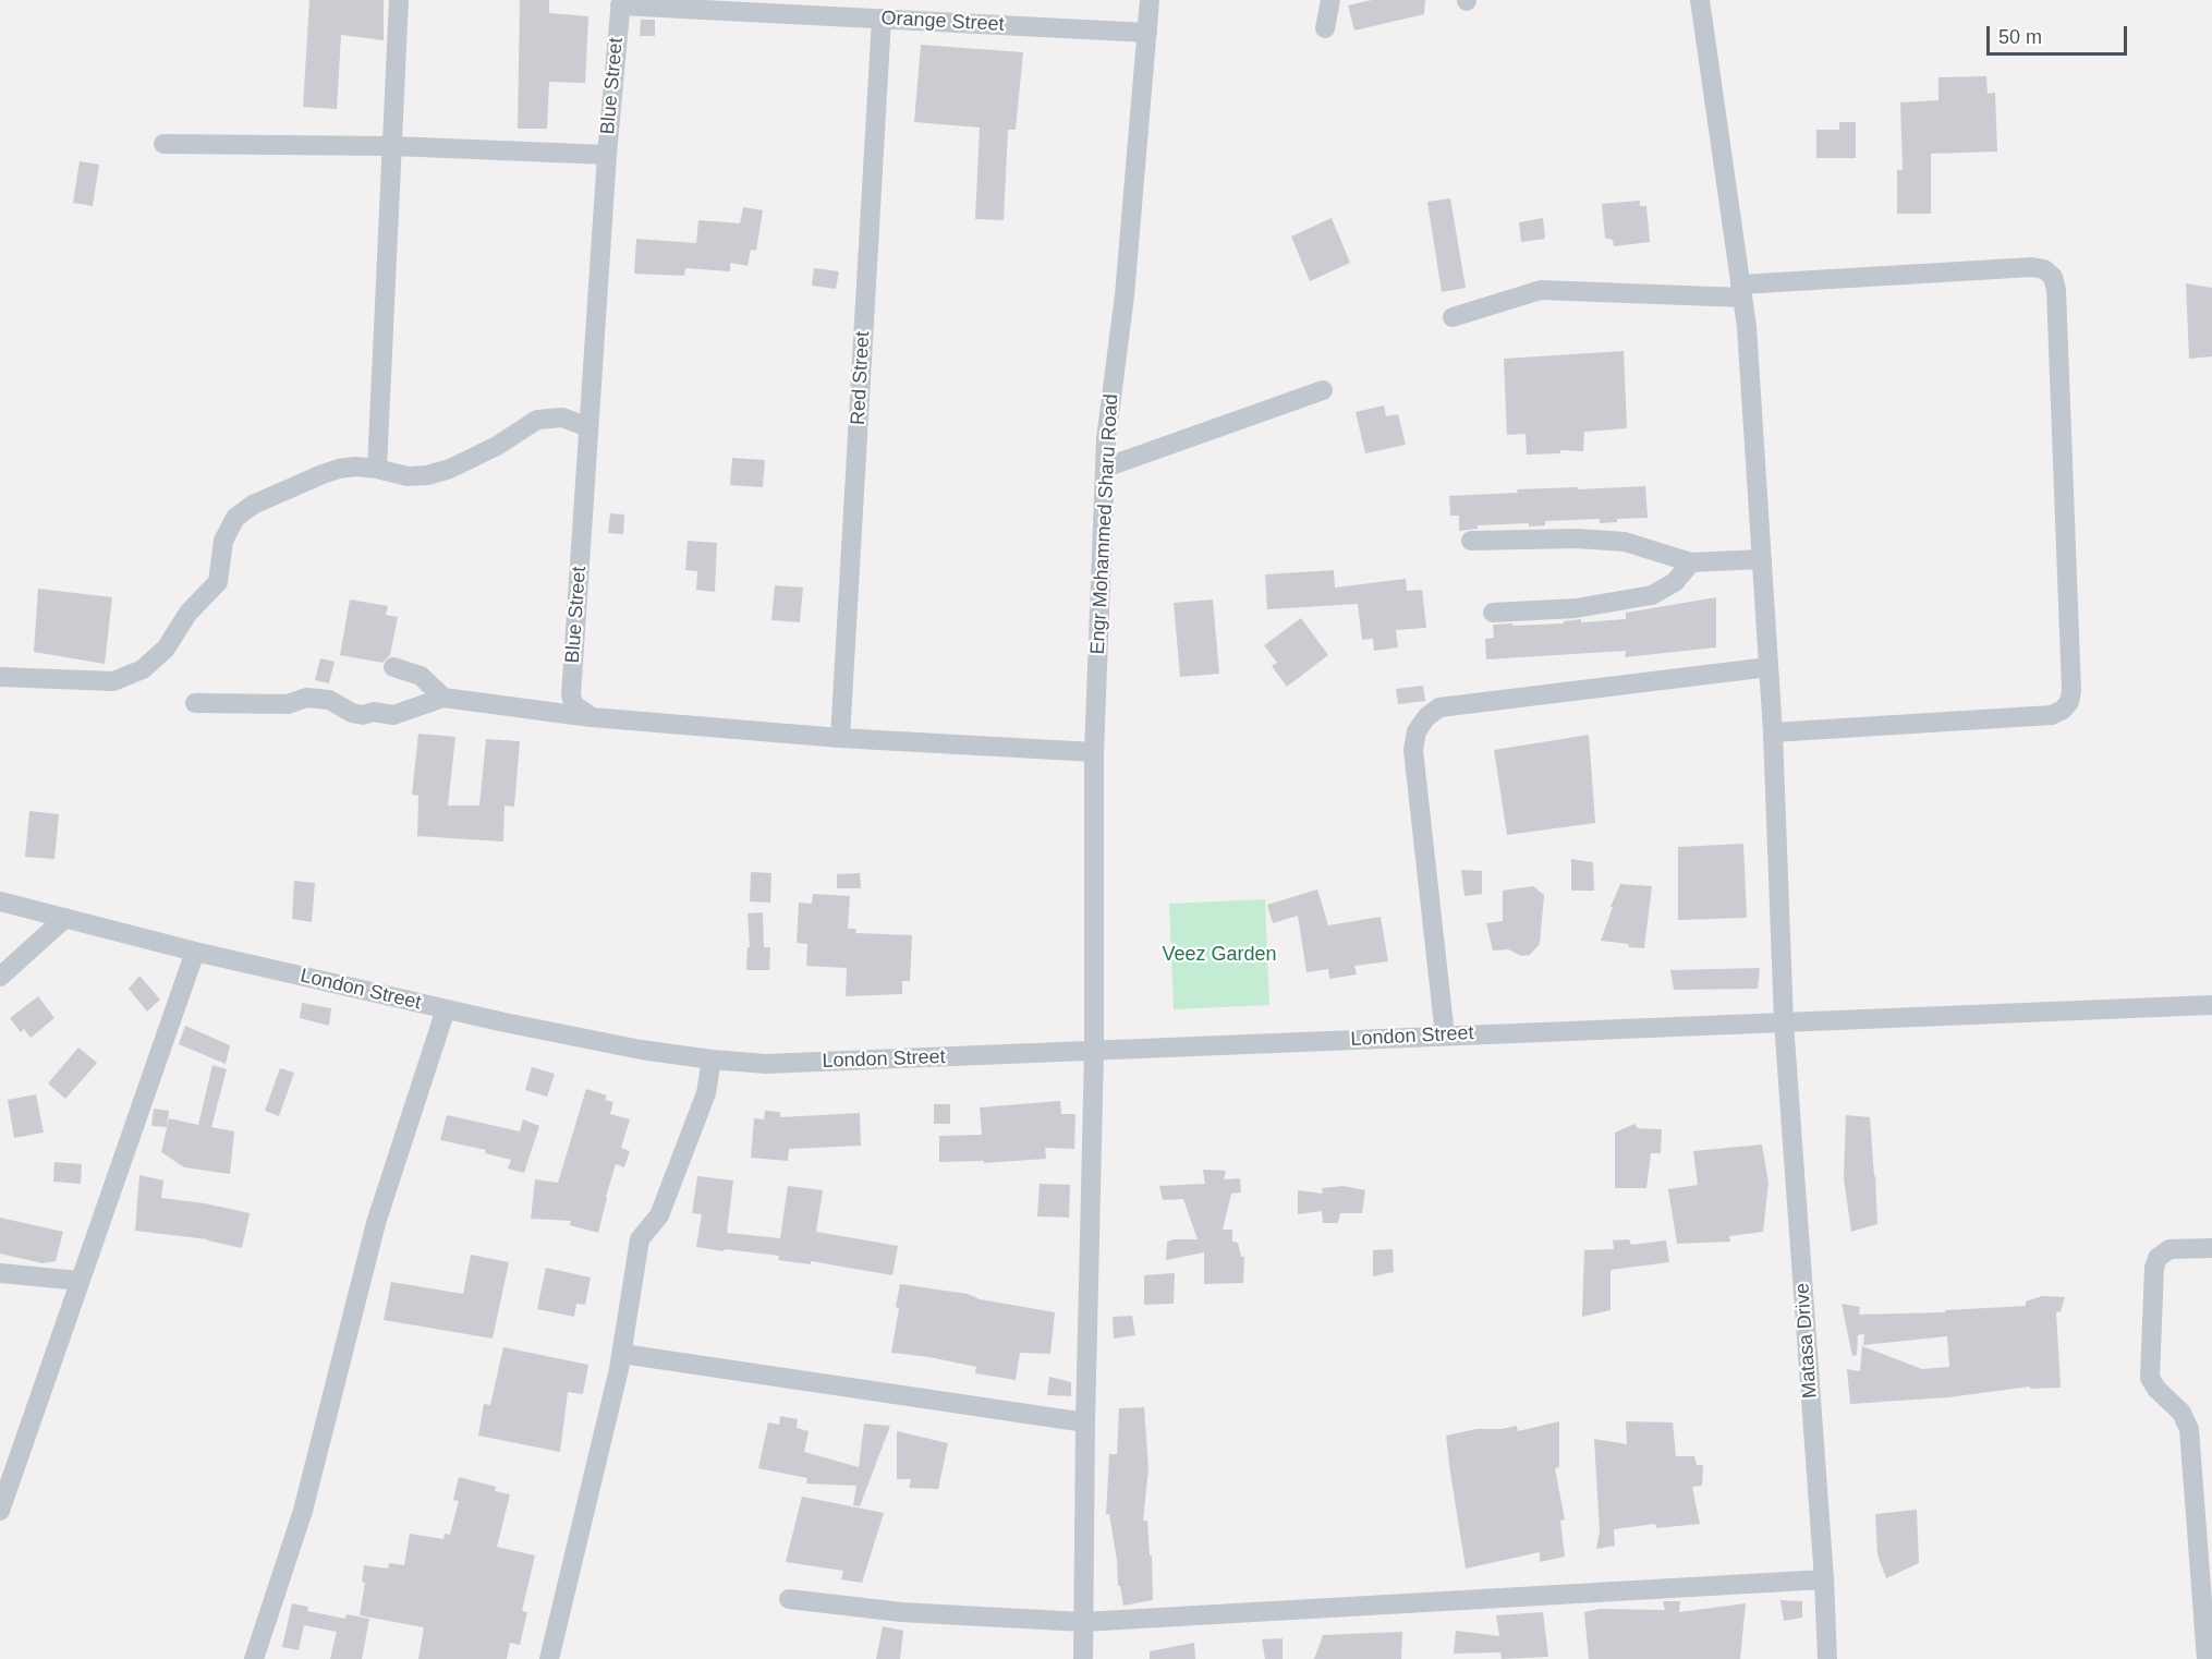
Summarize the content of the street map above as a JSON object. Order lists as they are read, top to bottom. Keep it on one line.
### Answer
{"streets":{"street":["Orange Street","Blue Street","Red Street","Engr Mohammed Sharu Road","London Street","Matasa Drive"]},"crossings":[["Orange Street","Blue Street"],["Orange Street","Red Street"],["Orange Street","Engr Mohammed Sharu Road"],["Engr Mohammed Sharu Road","London Street"],["London Street","Matasa Drive"]],"parks":["Veez Garden"],"scale_bar":"50 m"}
